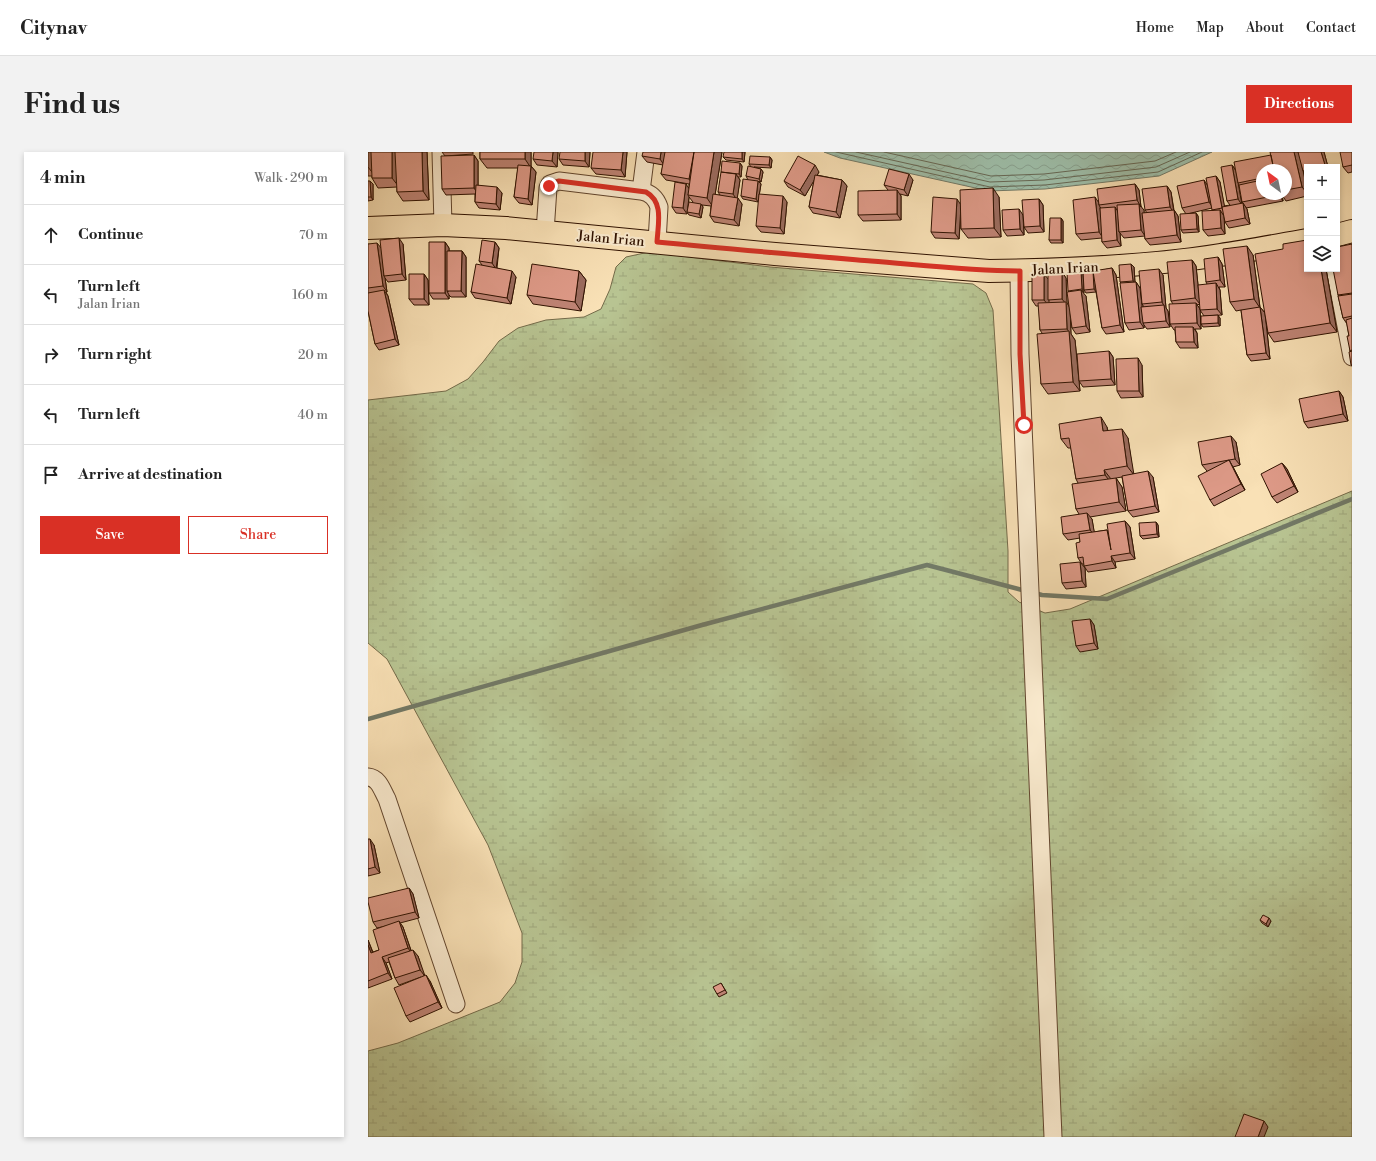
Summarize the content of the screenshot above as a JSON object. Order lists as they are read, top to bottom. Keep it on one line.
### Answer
{"streets":{"main road":["Jalan Irian"]},"north":"top left","page":{"header":"Citynav","nav":["Home","Map","About","Contact"],"buttons":["Directions",["Save","Share"]],"title":"Find us","heading":["4 min","Walk · 290 m"],"map_buttons":["+","−"],"list":[["Continue","70 m"],["Turn left","Jalan Irian","160 m"],["Turn right","20 m"],["Turn left","40 m"],"Arrive at destination"]}}
